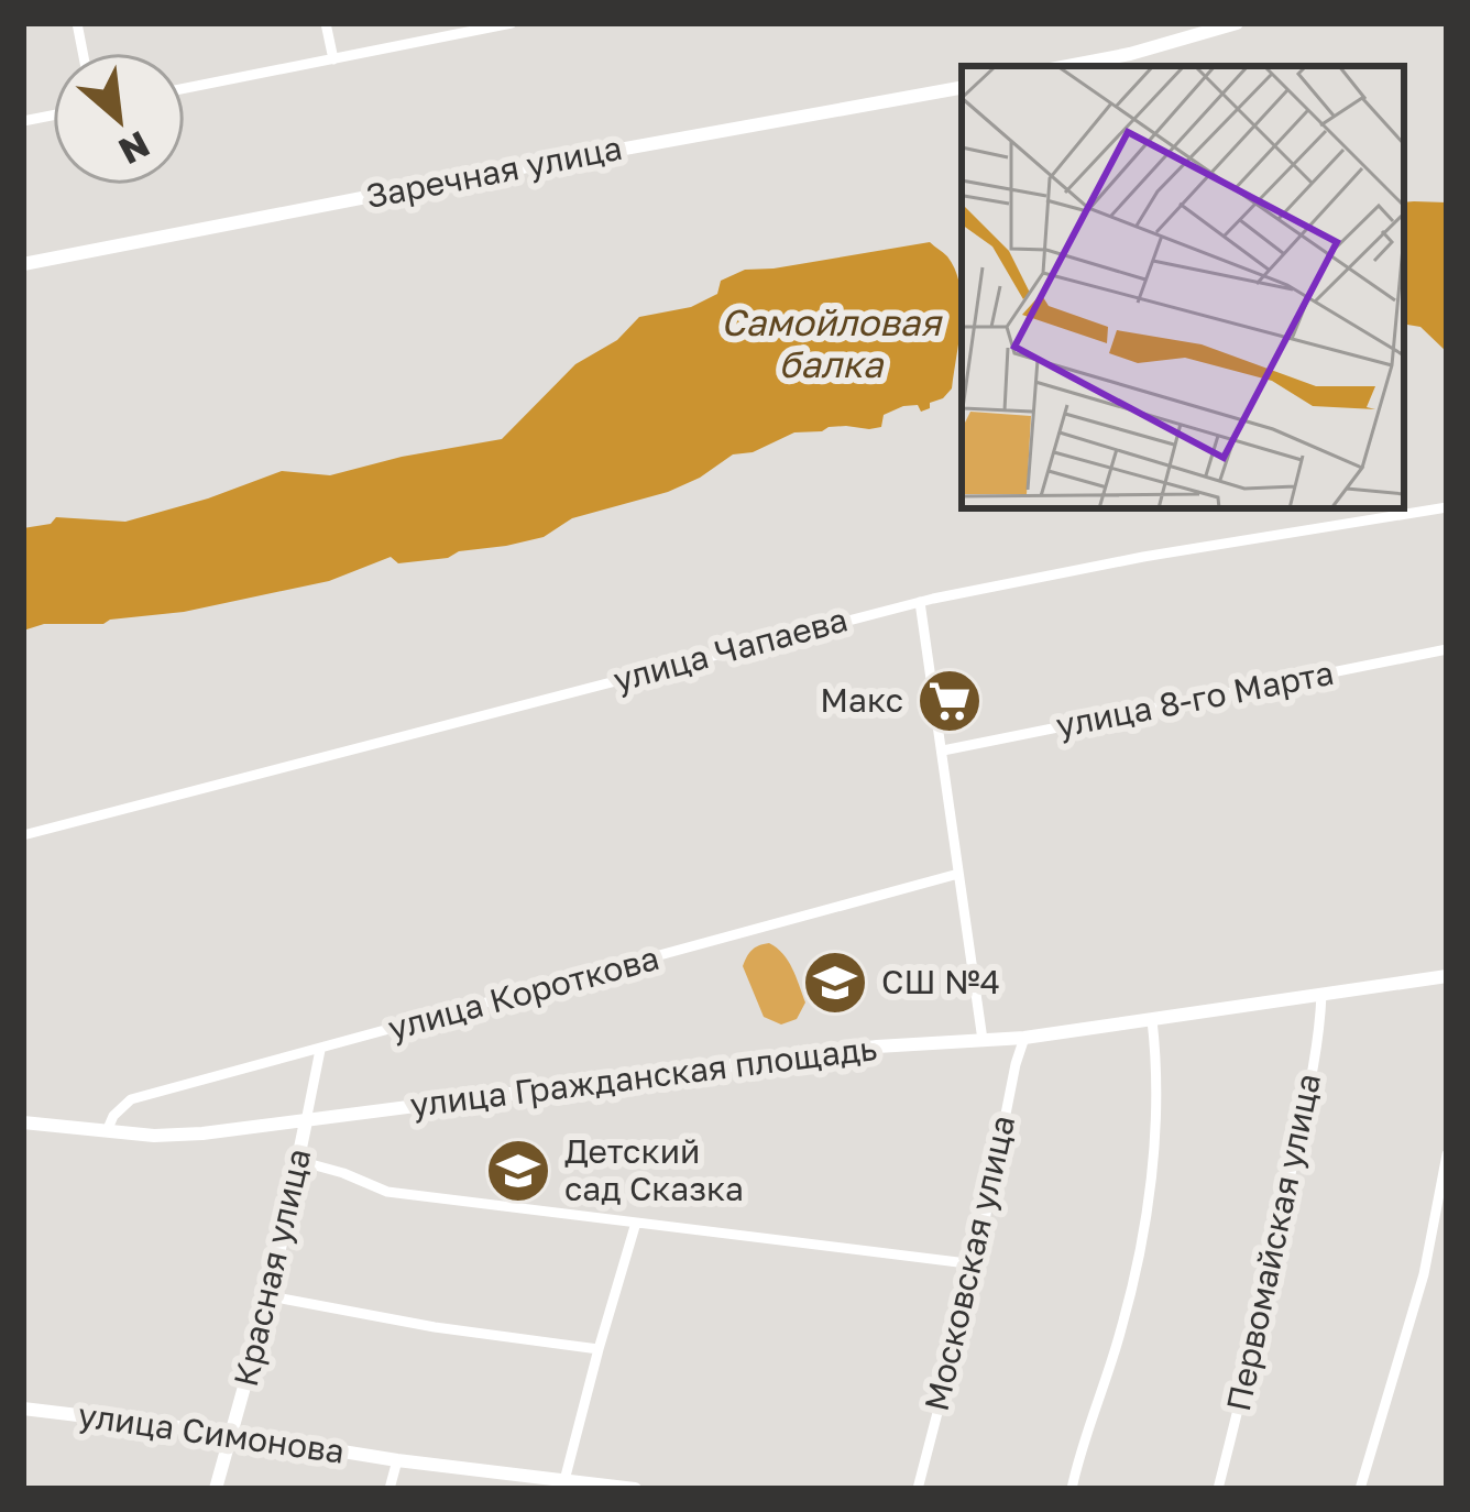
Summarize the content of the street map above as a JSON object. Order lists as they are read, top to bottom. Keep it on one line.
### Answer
{"streets":{"street":["Заречная улица","улица Чапаева","улица 8-го Марта","улица Короткова","улица Гражданская площадь","Первомайская улица","Московская улица","Красная улица","улица Симонова"]},"crossings":[["улица Гражданская площадь","Красная улица"],["Красная улица","улица Симонова"]],"water":["Самойловая балка"],"places":{"supermarket":["Макс"],"school or university":["СШ №4","Детский сад Сказка"]},"north":"bottom right"}
